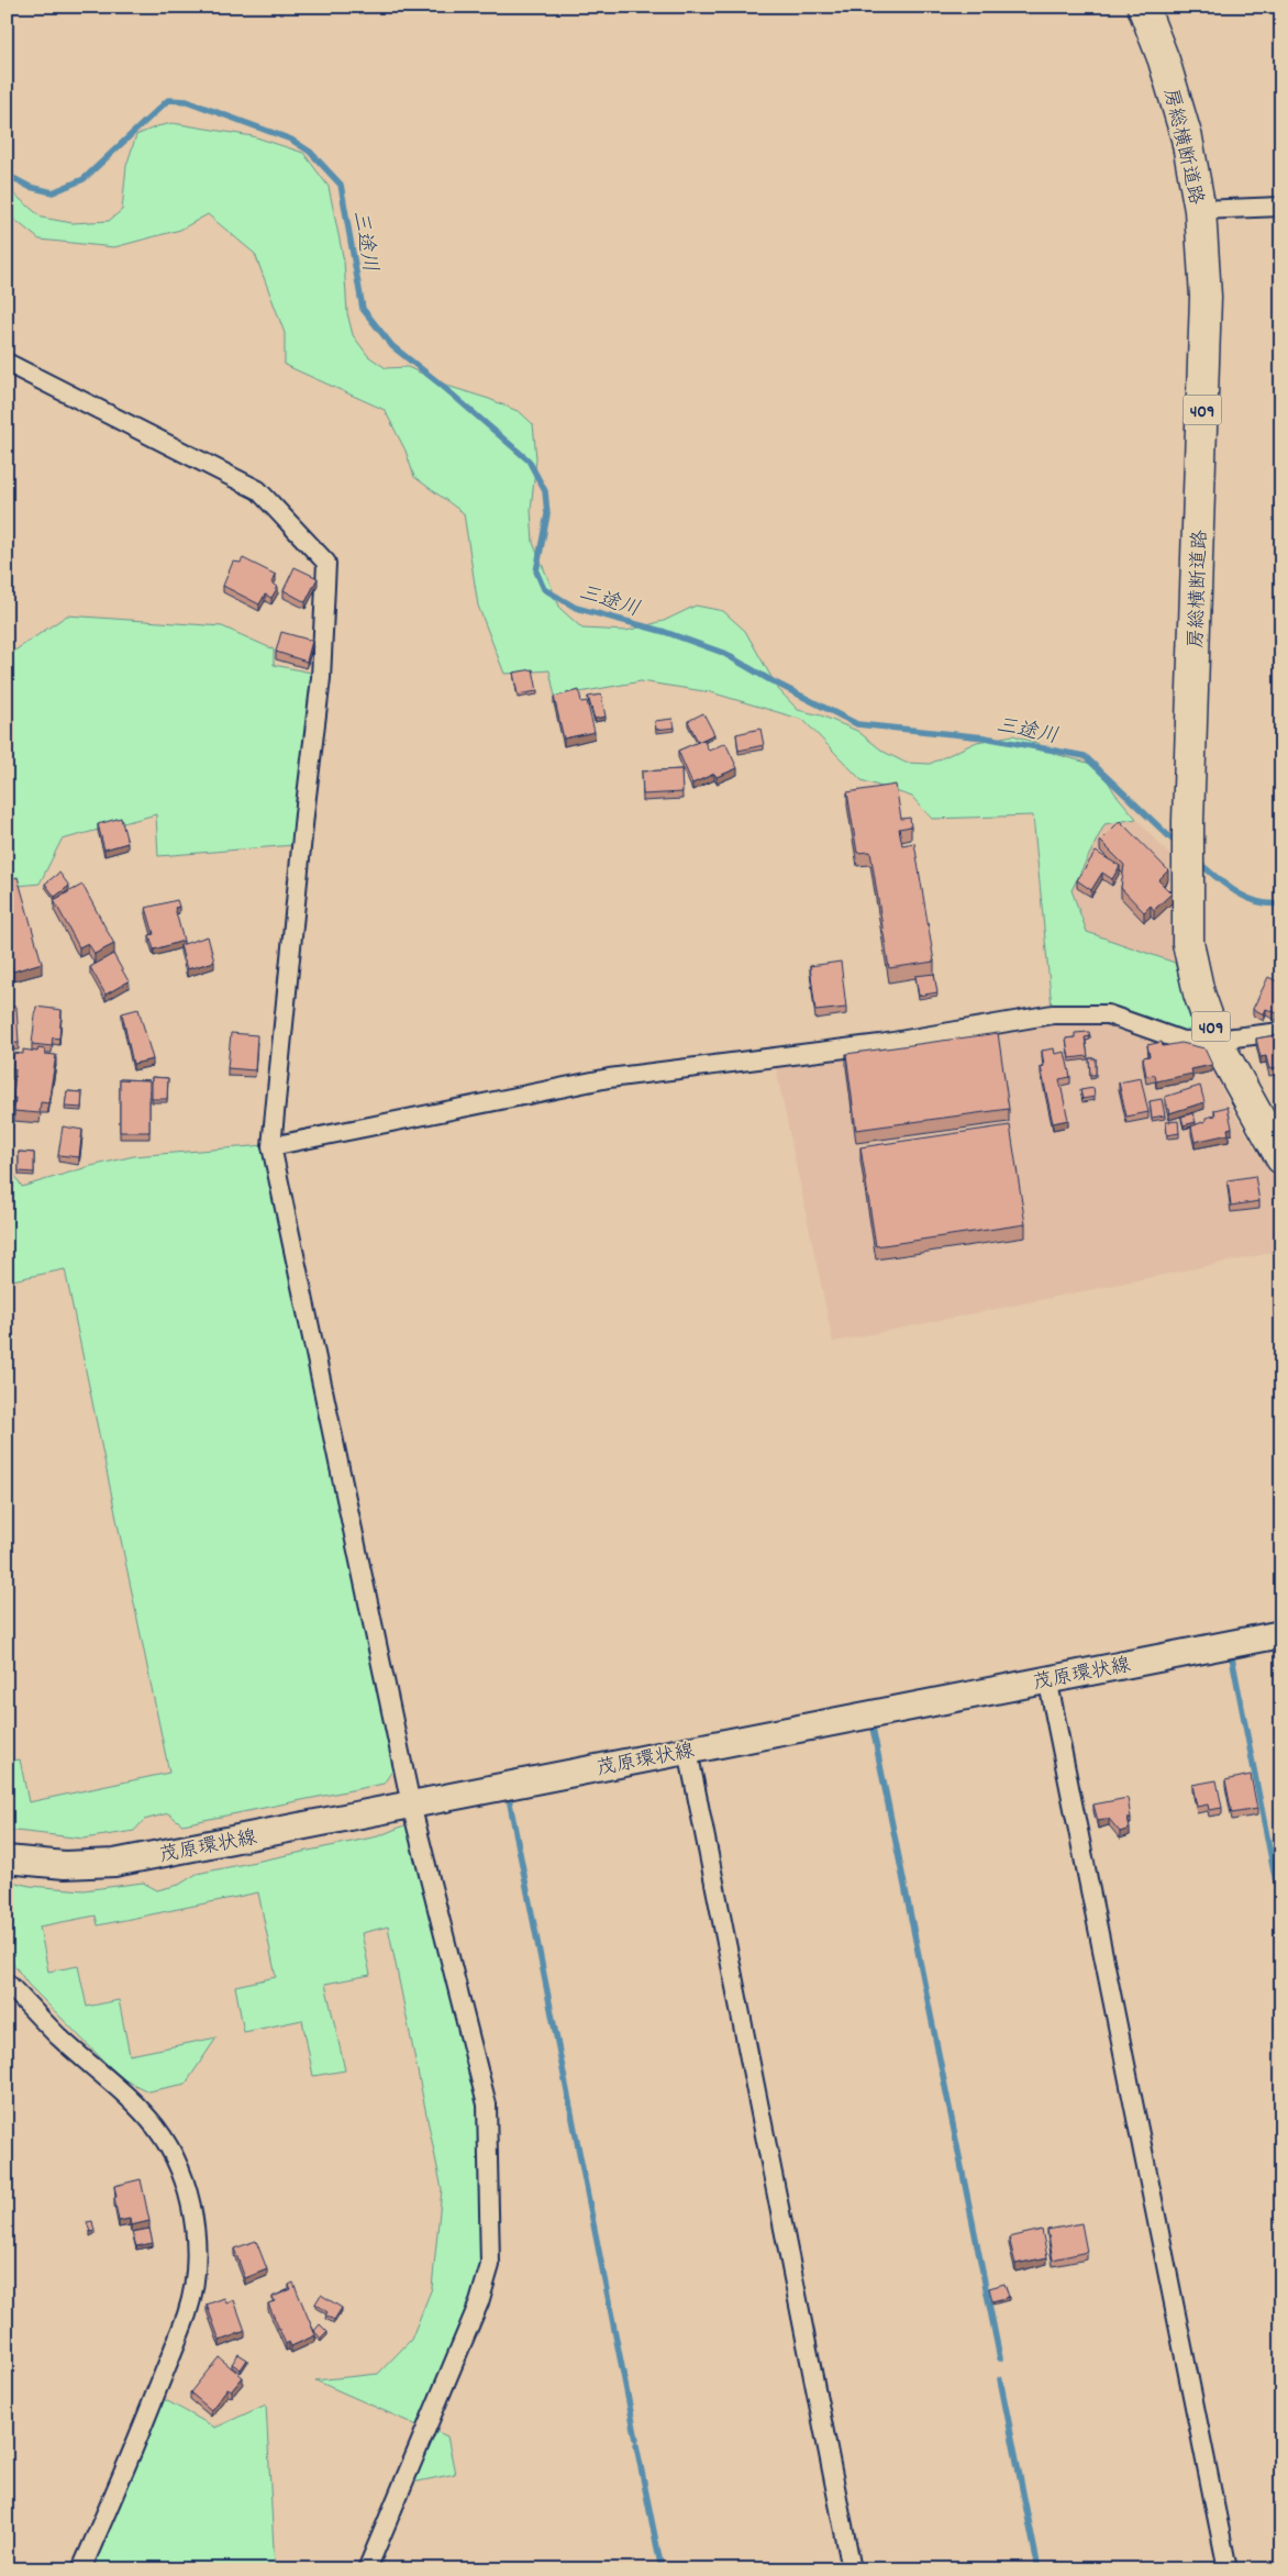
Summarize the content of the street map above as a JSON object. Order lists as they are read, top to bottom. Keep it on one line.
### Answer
{"streets":{"highway":["房総横断道路","409"],"main road":["茂原環状線"]},"water":["三途川"]}
